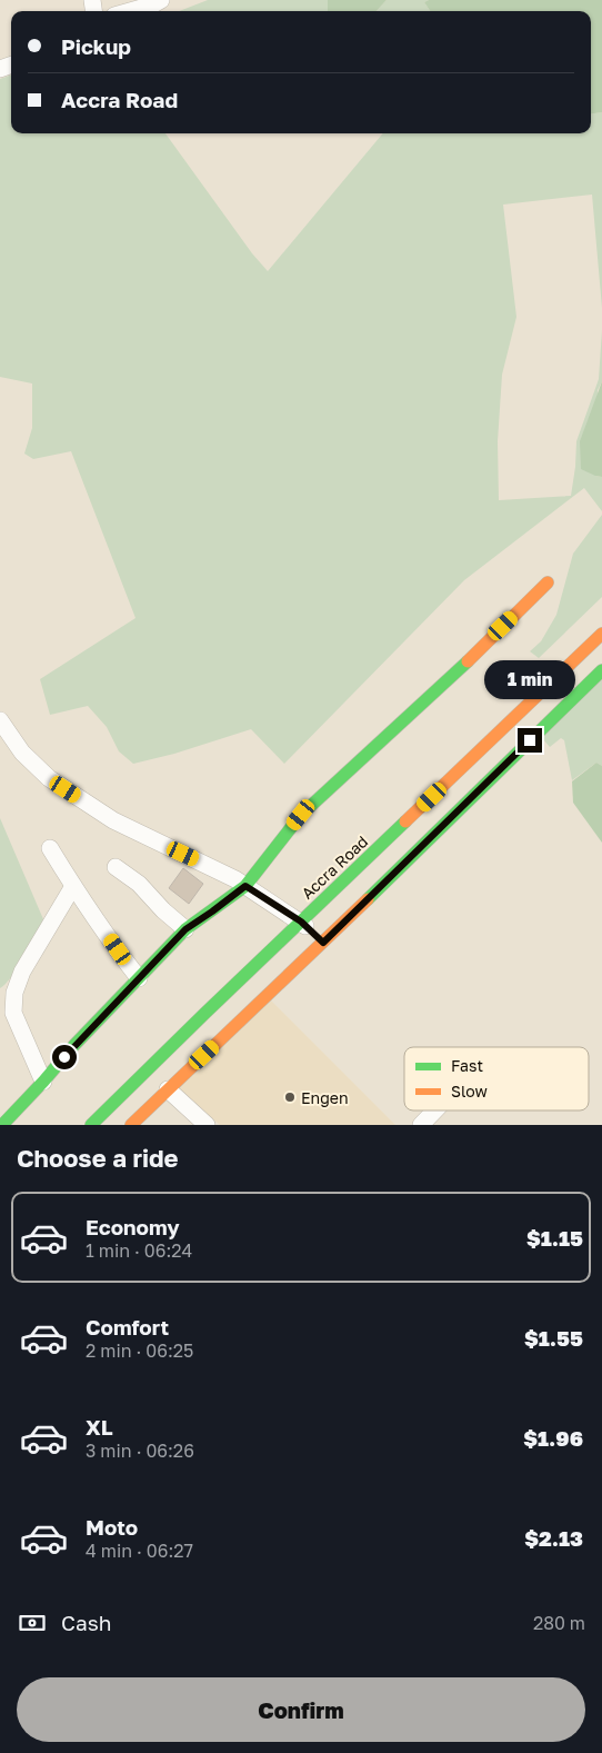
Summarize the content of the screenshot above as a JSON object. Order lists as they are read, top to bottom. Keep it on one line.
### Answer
{"streets":{"main road":["Accra Road"]},"places":["Engen"],"legend":["Fast","Slow"],"page":{"banner":["Pickup","Accra Road"],"bubble":"1 min","heading":"Choose a ride","list":[{"name":"Economy","note":"1 min · 06:24","value":"$1.15"},{"name":"Comfort","note":"2 min · 06:25","value":"$1.55"},{"name":"XL","note":"3 min · 06:26","value":"$1.96"},{"name":"Moto","note":"4 min · 06:27","value":"$2.13"}],"pay":["Cash","280 m"],"buttons":"Confirm"}}
